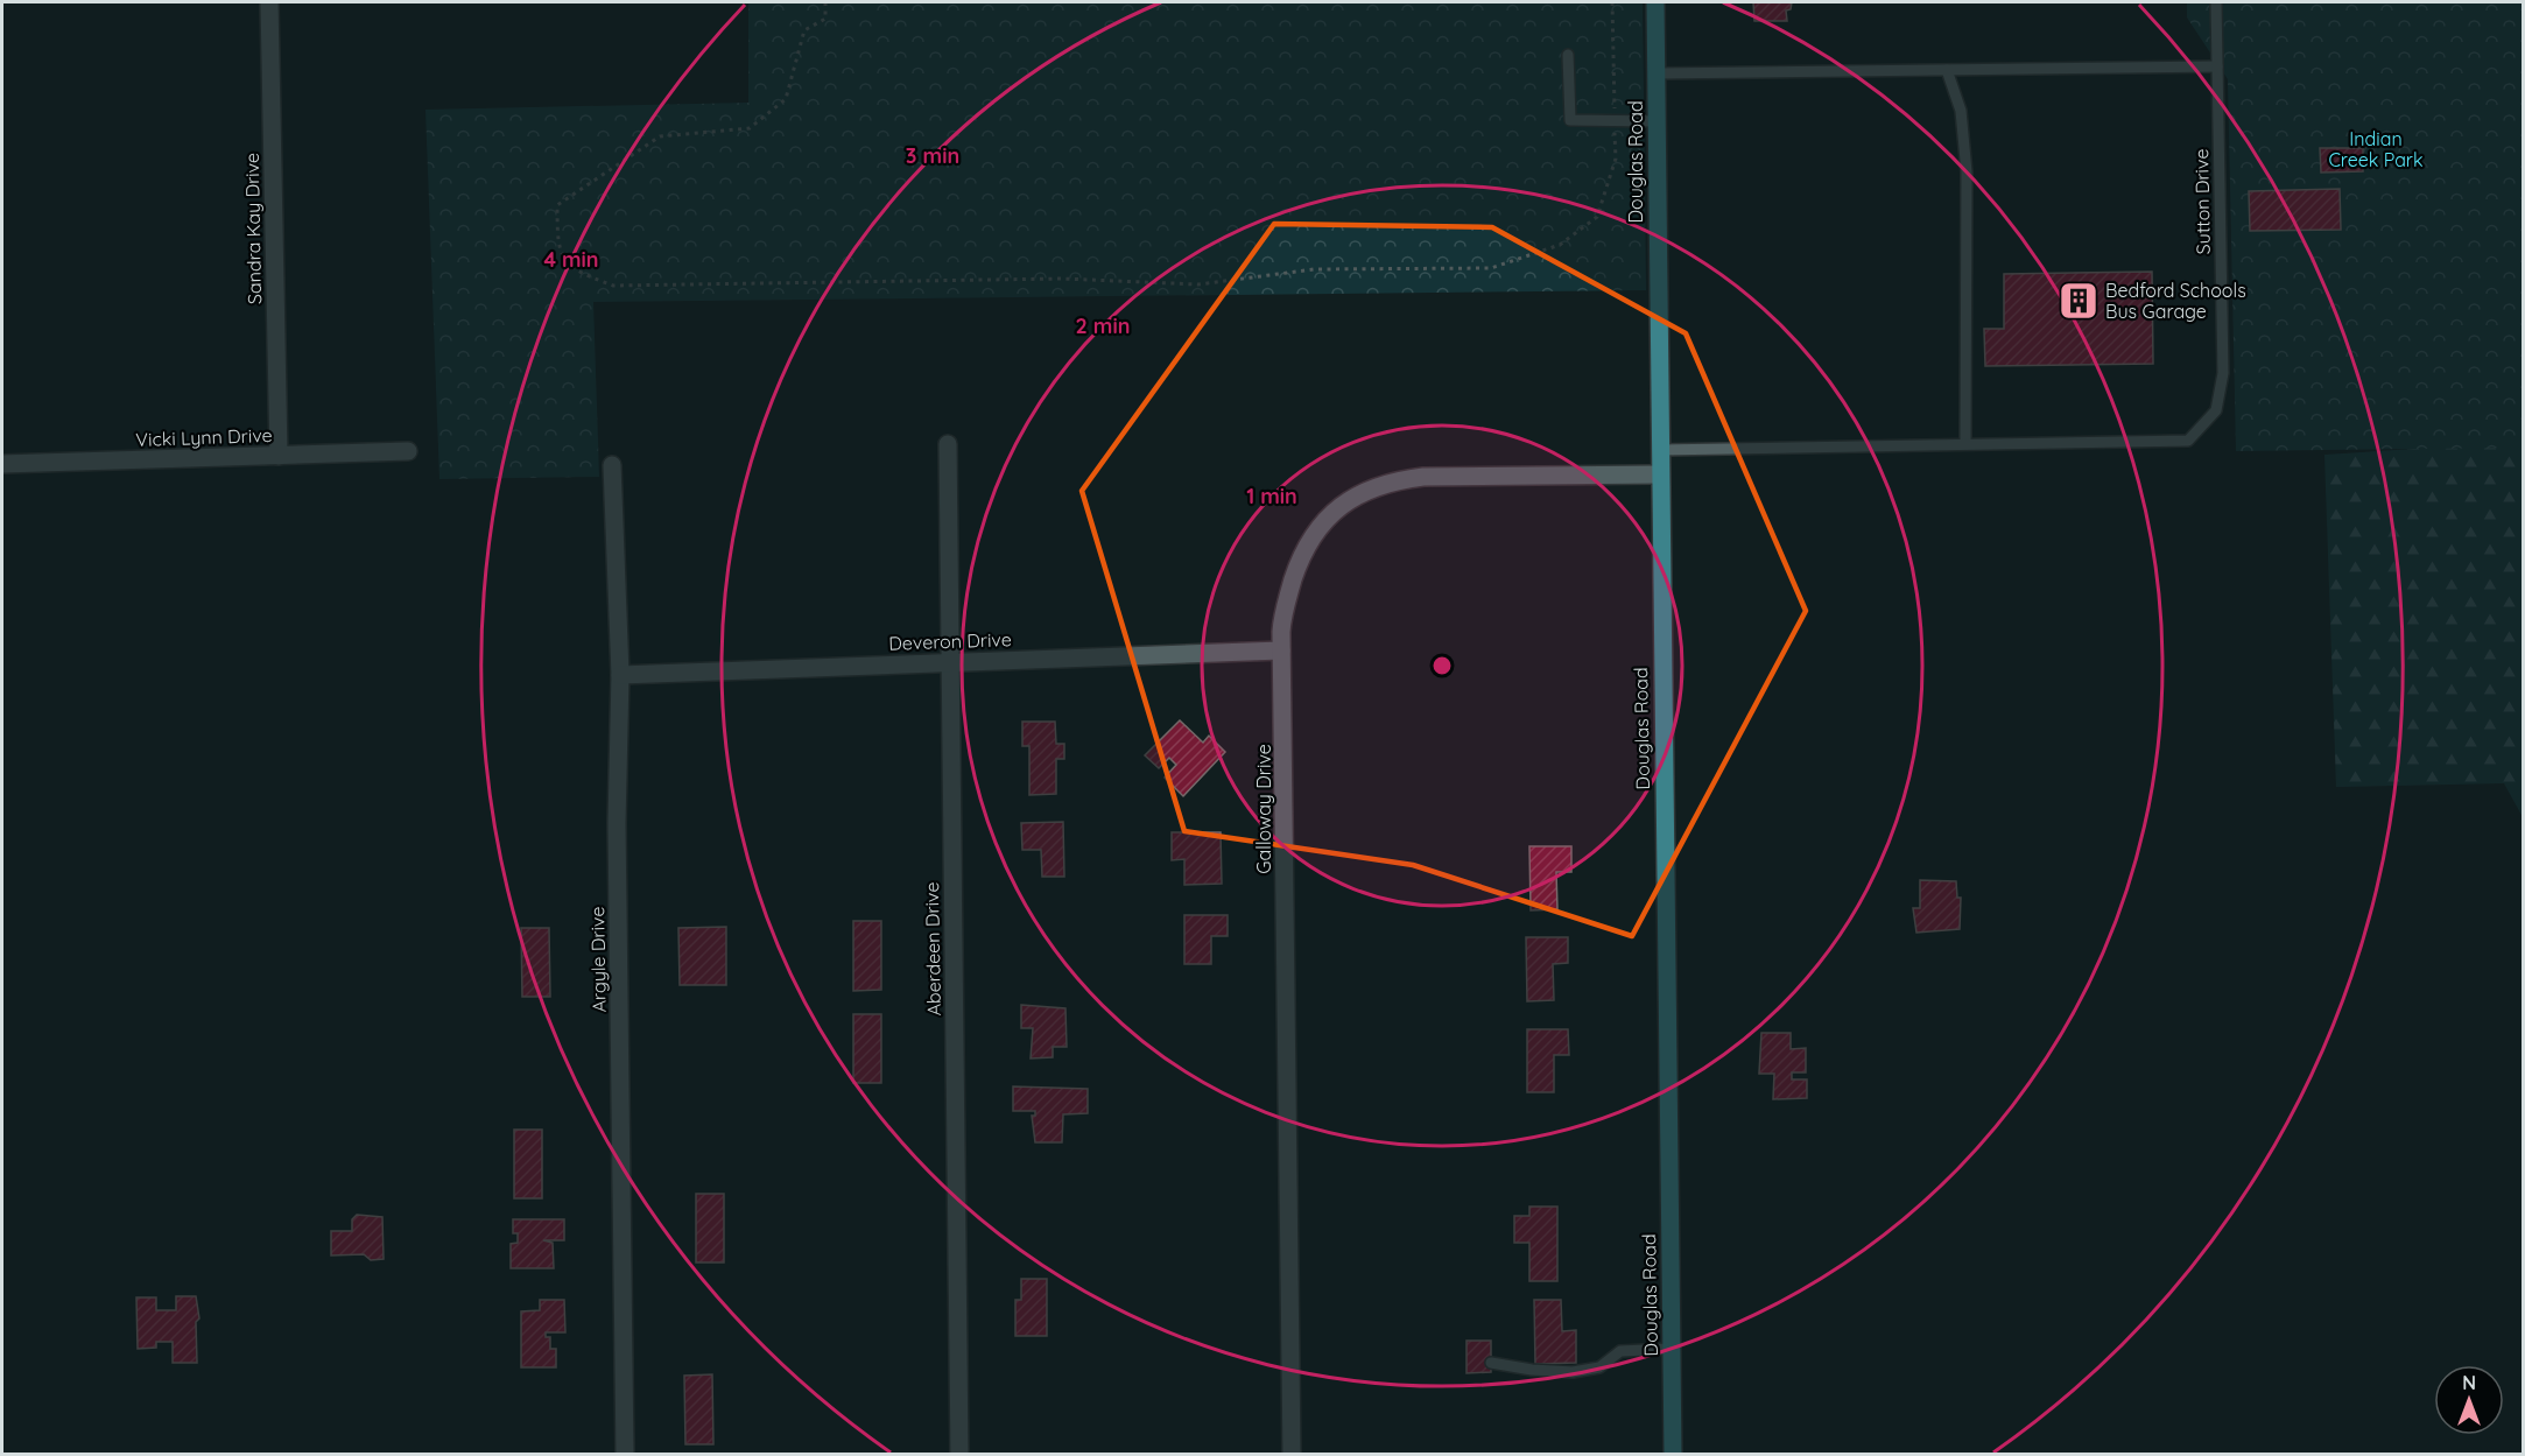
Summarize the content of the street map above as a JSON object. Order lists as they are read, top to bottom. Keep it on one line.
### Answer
{"streets":{"street":["Douglas Road","Sandra Kay Drive","Vicki Lynn Drive","Deveron Drive","Galloway Drive","Aberdeen Drive","Argyle Drive"],"lane":["Sutton Drive"]},"crossings":[["Douglas Road","Sutton Drive"],["Douglas Road","Galloway Drive"],["Sandra Kay Drive","Vicki Lynn Drive"],["Deveron Drive","Galloway Drive"],["Deveron Drive","Aberdeen Drive"],["Deveron Drive","Argyle Drive"]],"parks":["Indian Creek Park"],"places":{"building":["Bedford Schools Bus Garage"]},"north":"top","rings":["3 min","4 min","2 min","1 min"]}
